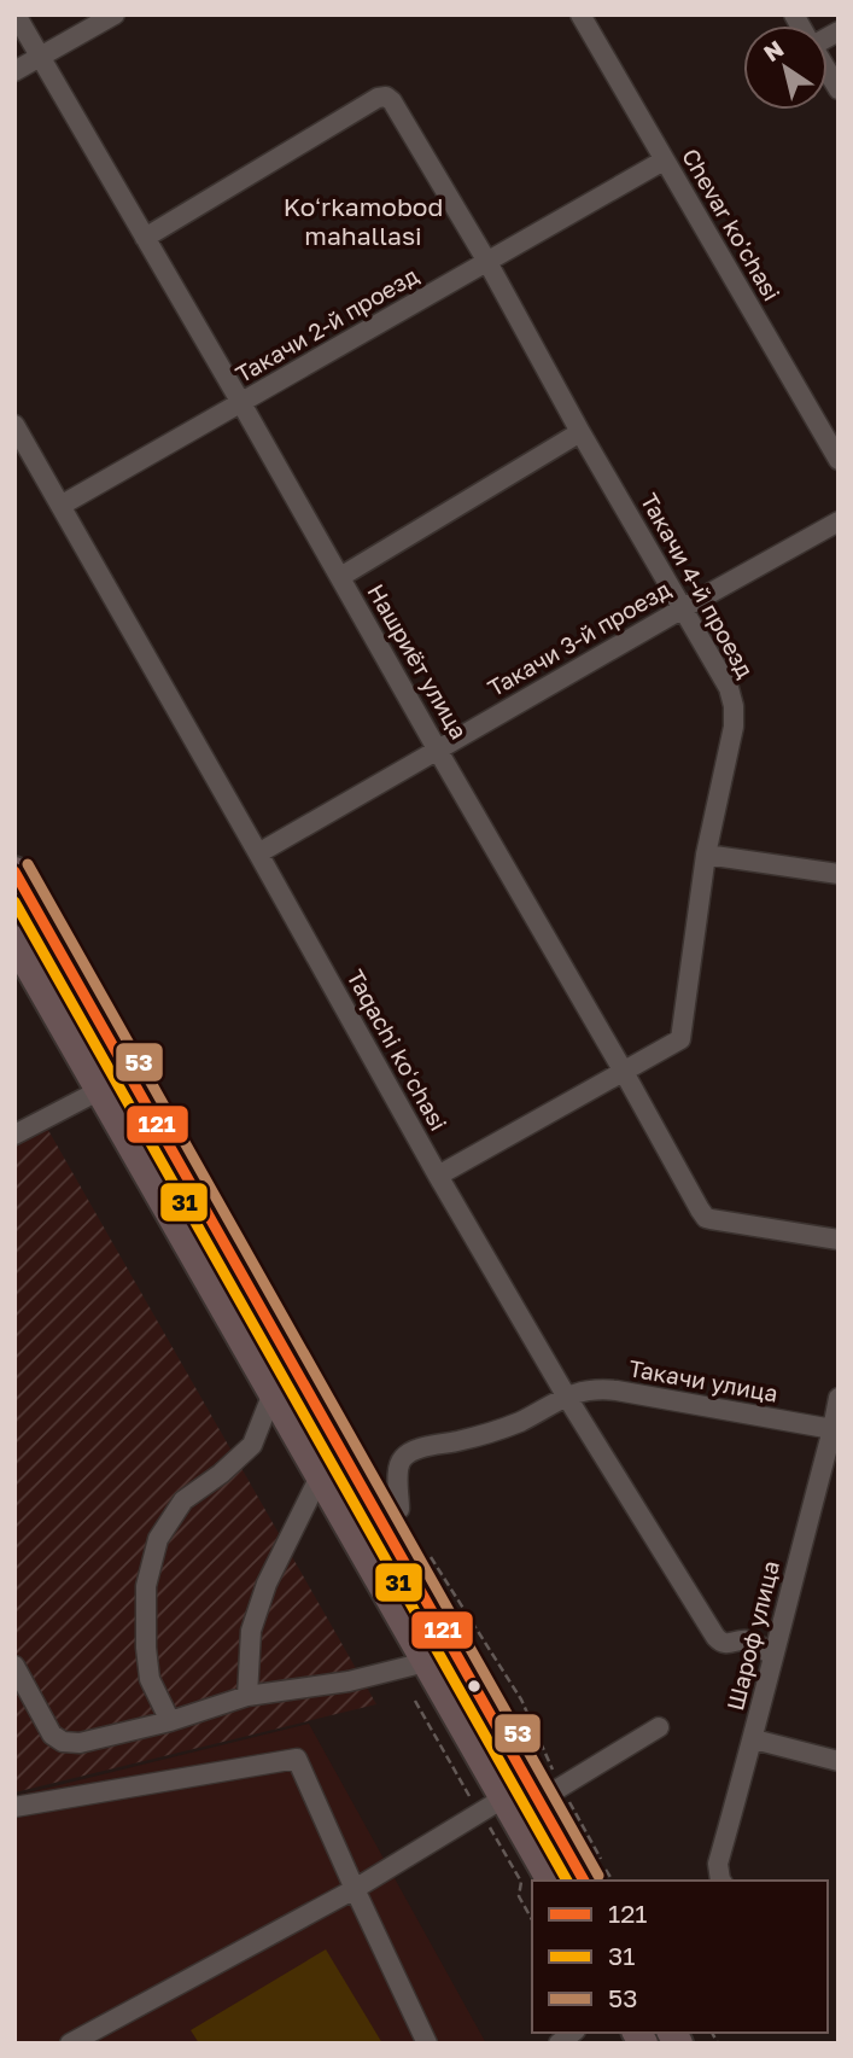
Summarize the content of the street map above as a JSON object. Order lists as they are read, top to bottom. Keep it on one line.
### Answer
{"streets":{"street":["Chevar ko'chasi","Такачи 2-й проезд","Такачи 4-й проезд","Такачи 3-й проезд","Нашриёт улица","Taqachi koʻchasi","Такачи улица","Шароф улица"]},"crossings":[["Chevar ko'chasi","Такачи 2-й проезд"],["Такачи 2-й проезд","Такачи 4-й проезд"],["Такачи 2-й проезд","Нашриёт улица"],["Такачи 2-й проезд","Taqachi koʻchasi"],["Такачи 4-й проезд","Такачи 3-й проезд"],["Такачи 4-й проезд","Нашриёт улица"],["Такачи 4-й проезд","Taqachi koʻchasi"],["Такачи 3-й проезд","Нашриёт улица"],["Такачи 3-й проезд","Taqachi koʻchasi"],["Taqachi koʻchasi","Такачи улица"],["Taqachi koʻchasi","Шароф улица"],["Такачи улица","Шароф улица"]],"districts":["Koʻrkamobod mahallasi"],"lines":["transit line 53","transit line 121","transit line 31"],"legend":["121","31","53"],"north":"top left"}
